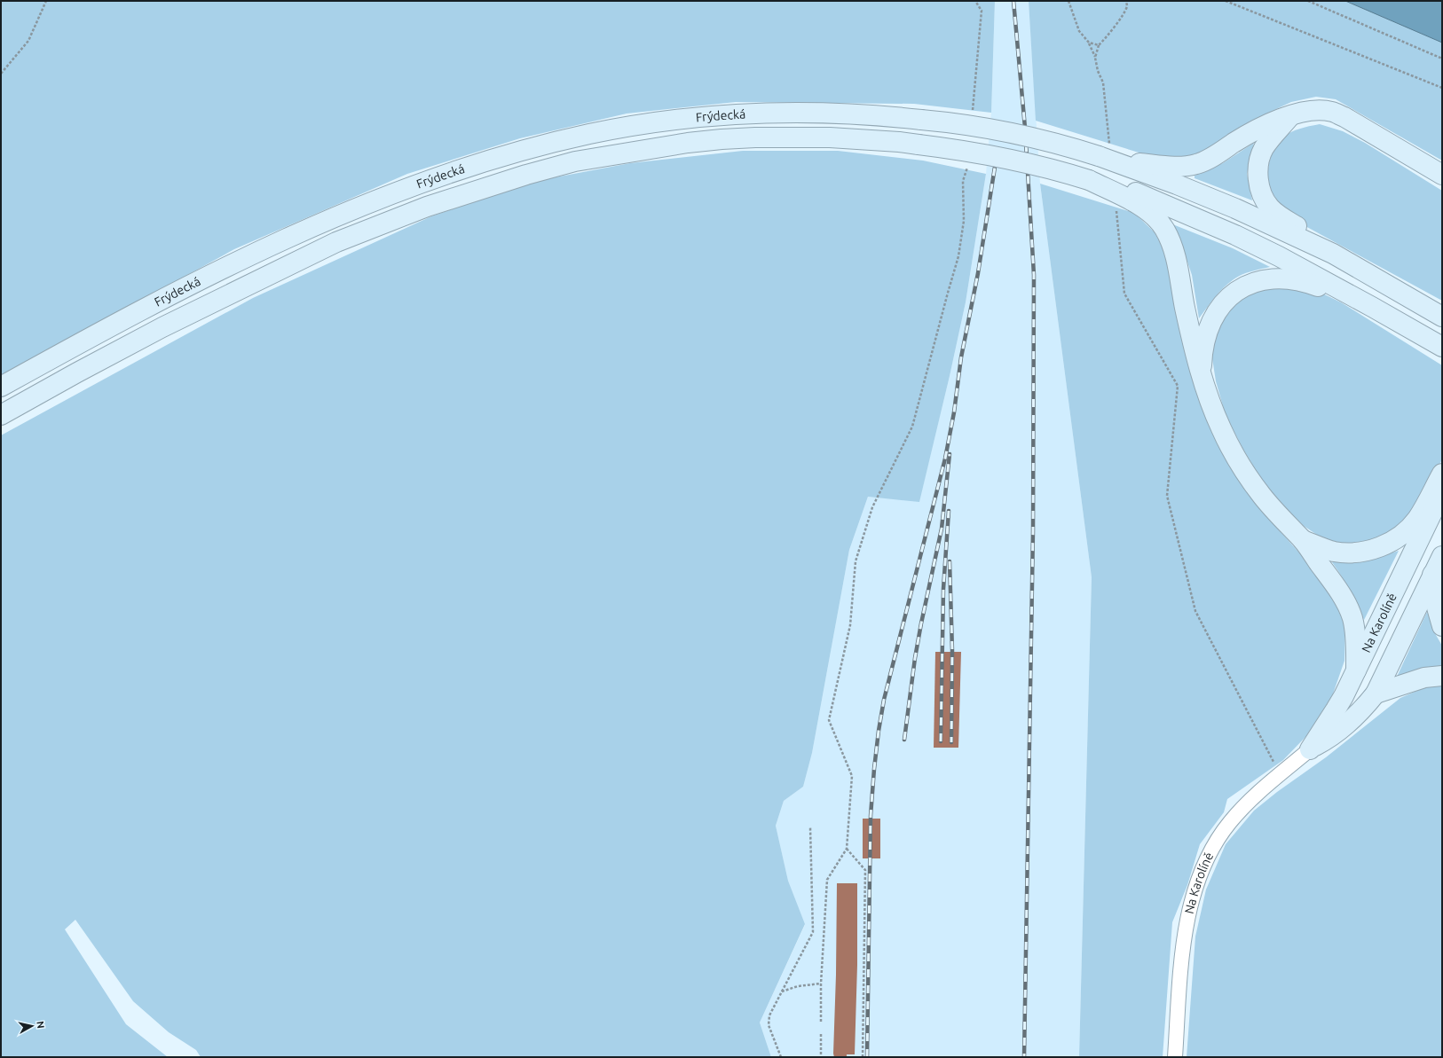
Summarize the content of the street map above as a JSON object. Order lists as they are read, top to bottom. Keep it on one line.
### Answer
{"streets":{"main road":["Frýdecká","Na Karolíně"]},"north":"right"}
